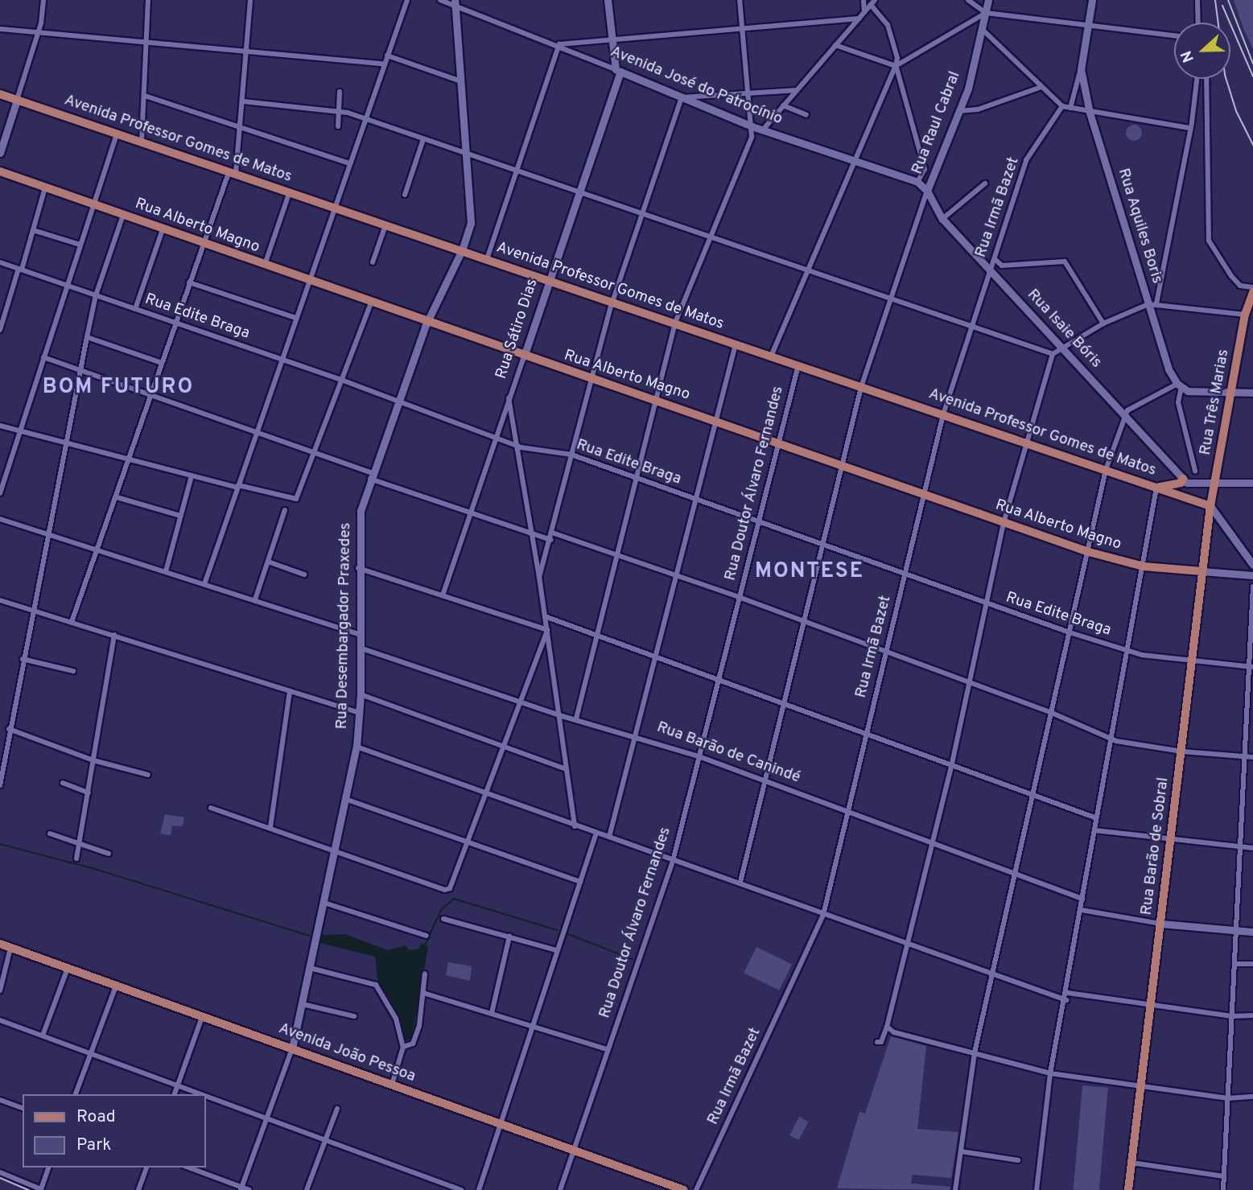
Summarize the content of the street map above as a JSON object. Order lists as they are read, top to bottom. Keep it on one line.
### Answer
{"streets":{"main road":["Avenida Professor Gomes de Matos","Rua Alberto Magno","Rua Três Marias","Rua Barão de Sobral","Avenida João Pessoa"],"street":["Avenida José do Patrocínio","Rua Raul Cabral","Rua Irmã Bazet","Rua Aquiles Boris","Rua Edite Braga","Rua Sátiro Dias","Rua Isaie Bóris","Rua Doutor Álvaro Fernandes","Rua Desembargador Praxedes","Rua Barão de Canindé"]},"crossings":[["Avenida José do Patrocínio","Rua Raul Cabral"],["Avenida José do Patrocínio","Rua Sátiro Dias"],["Avenida José do Patrocínio","Rua Isaie Bóris"],["Avenida José do Patrocínio","Rua Desembargador Praxedes"],["Rua Raul Cabral","Rua Isaie Bóris"],["Avenida Professor Gomes de Matos","Rua Irmã Bazet"],["Avenida Professor Gomes de Matos","Rua Sátiro Dias"],["Avenida Professor Gomes de Matos","Rua Três Marias"],["Avenida Professor Gomes de Matos","Rua Doutor Álvaro Fernandes"],["Avenida Professor Gomes de Matos","Rua Desembargador Praxedes"],["Avenida Professor Gomes de Matos","Rua Barão de Sobral"],["Rua Irmã Bazet","Rua Alberto Magno"],["Rua Irmã Bazet","Rua Edite Braga"],["Rua Irmã Bazet","Rua Isaie Bóris"],["Rua Irmã Bazet","Rua Barão de Canindé"],["Rua Alberto Magno","Rua Sátiro Dias"],["Rua Alberto Magno","Rua Doutor Álvaro Fernandes"],["Rua Alberto Magno","Rua Desembargador Praxedes"],["Rua Alberto Magno","Rua Barão de Sobral"],["Rua Edite Braga","Rua Sátiro Dias"],["Rua Edite Braga","Rua Doutor Álvaro Fernandes"],["Rua Edite Braga","Rua Desembargador Praxedes"],["Rua Edite Braga","Rua Barão de Sobral"],["Rua Três Marias","Rua Barão de Sobral"],["Rua Doutor Álvaro Fernandes","Rua Barão de Canindé"],["Rua Doutor Álvaro Fernandes","Avenida João Pessoa"],["Rua Desembargador Praxedes","Rua Barão de Canindé"],["Rua Desembargador Praxedes","Avenida João Pessoa"]],"districts":["BOM FUTURO","MONTESE"],"legend":["Road","Park"],"north":"left"}
